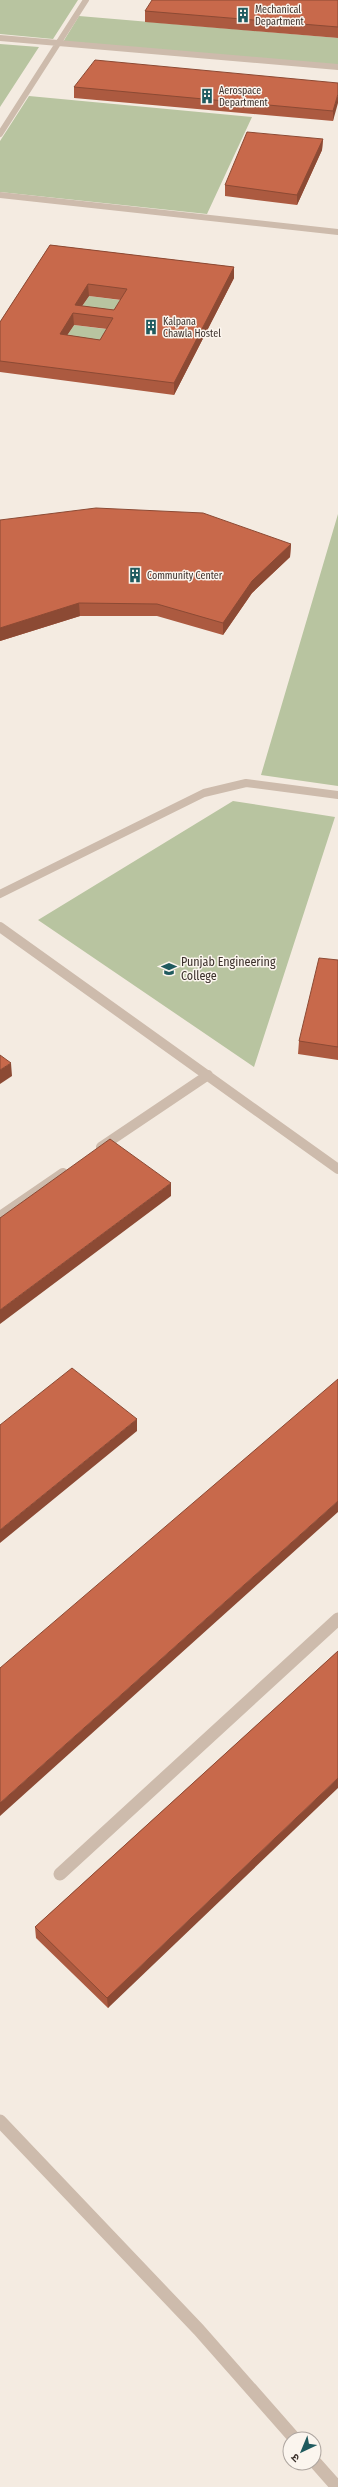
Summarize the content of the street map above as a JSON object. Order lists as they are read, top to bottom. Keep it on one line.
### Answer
{"places":{"building":["Mechanical Department","Aerospace Department","Kalpana Chawla Hostel","Community Center"],"school or university":["Punjab Engineering College"]},"north":"bottom left"}
